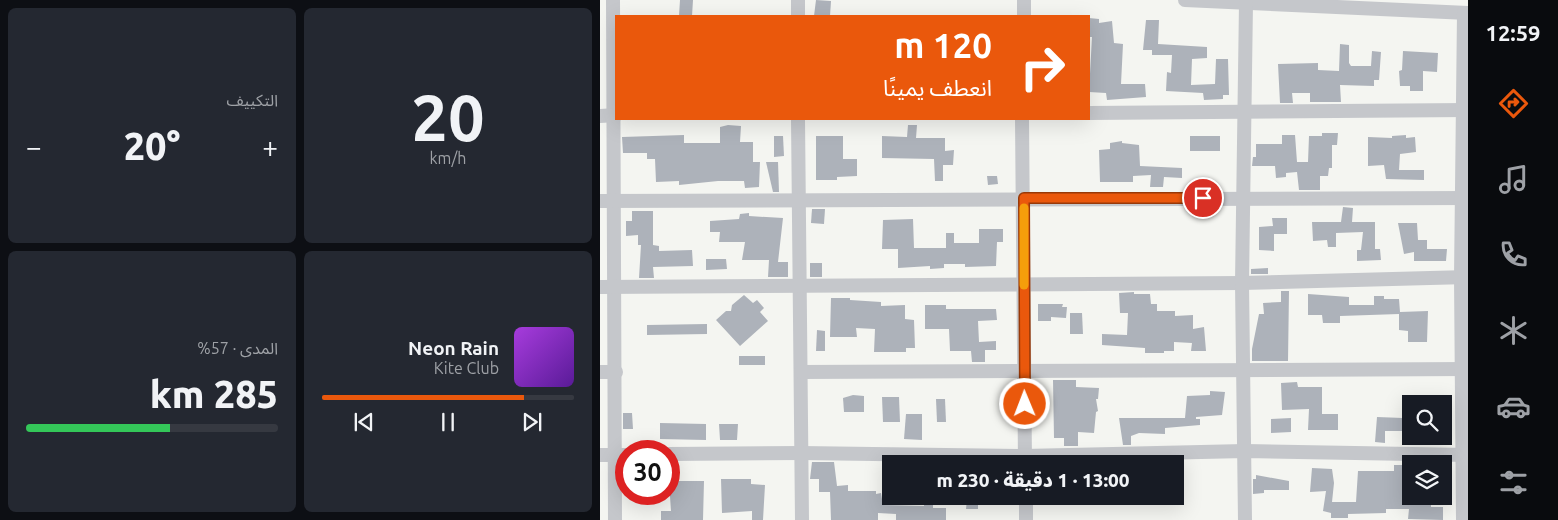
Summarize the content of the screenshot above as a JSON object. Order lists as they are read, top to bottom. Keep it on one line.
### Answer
{"page":{"tabs":"12:59","tile":[["20","km/h"],"التكييف",["المدى · 57%","285 km"]],"turn":["120 m","انعطف يمينًا"],"heat":["−","20°","+"],"song":["Neon Rain","Kite Club"],"limit":"30","trip":"13:00 · 1 دقيقة · 230 m"}}
